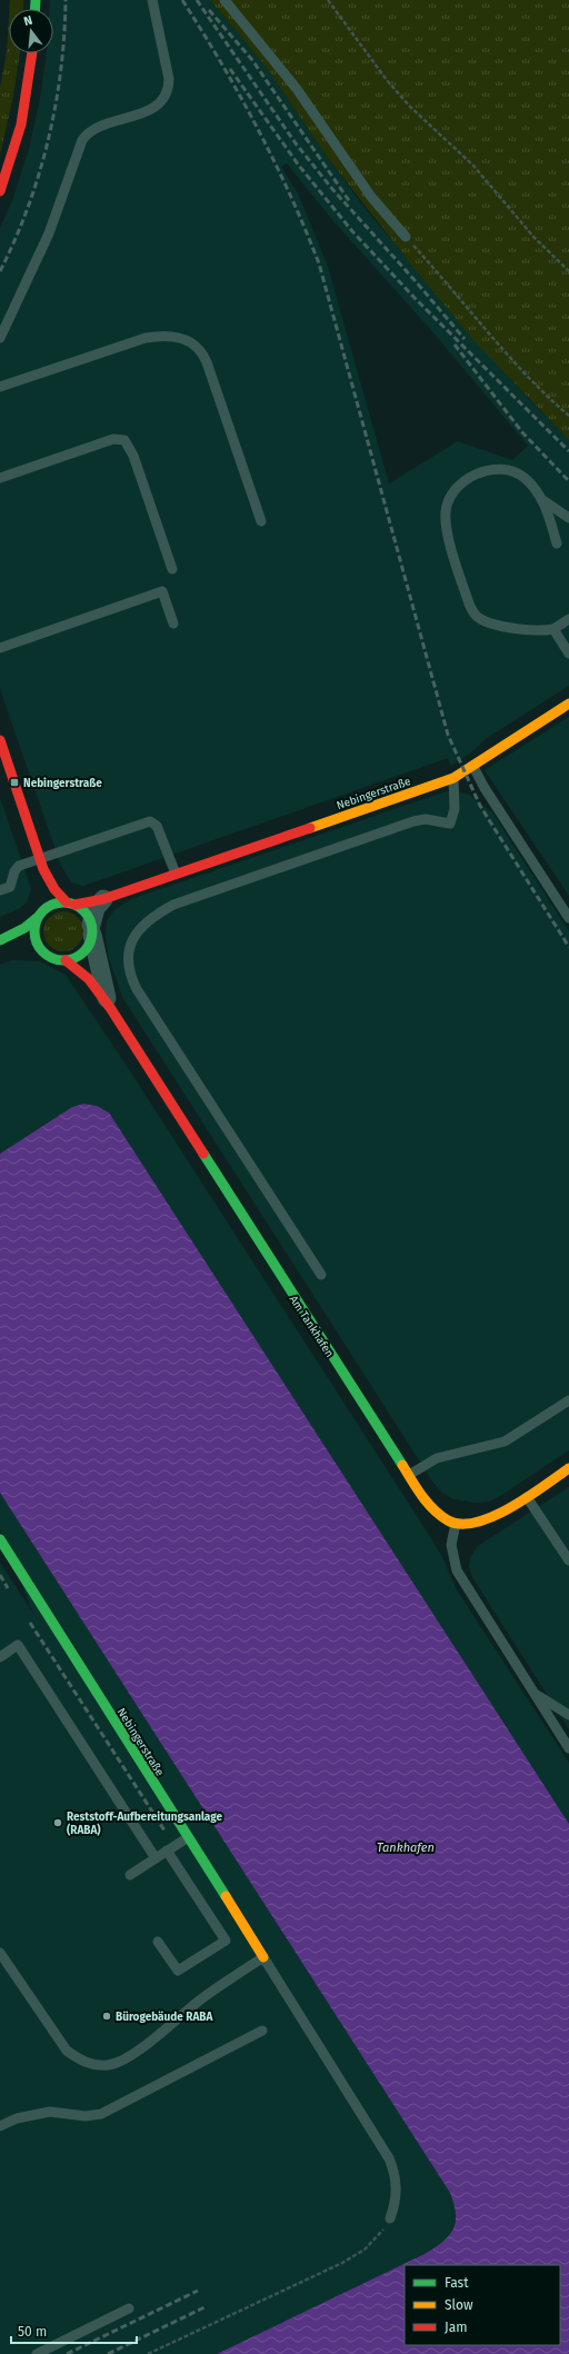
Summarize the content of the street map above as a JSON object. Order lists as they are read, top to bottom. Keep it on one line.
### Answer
{"streets":{"street":["Nebingerstraße","Am Tankhafen"]},"crossings":[["Nebingerstraße","Am Tankhafen"]],"water":["Tankhafen"],"places":{"transit":["Nebingerstraße"],"other":["Reststoff-Aufbereitungsanlage (RABA)","Bürogebäude RABA"]},"legend":["Fast","Slow","Jam"],"scale_bar":"50 m","north":"top"}
